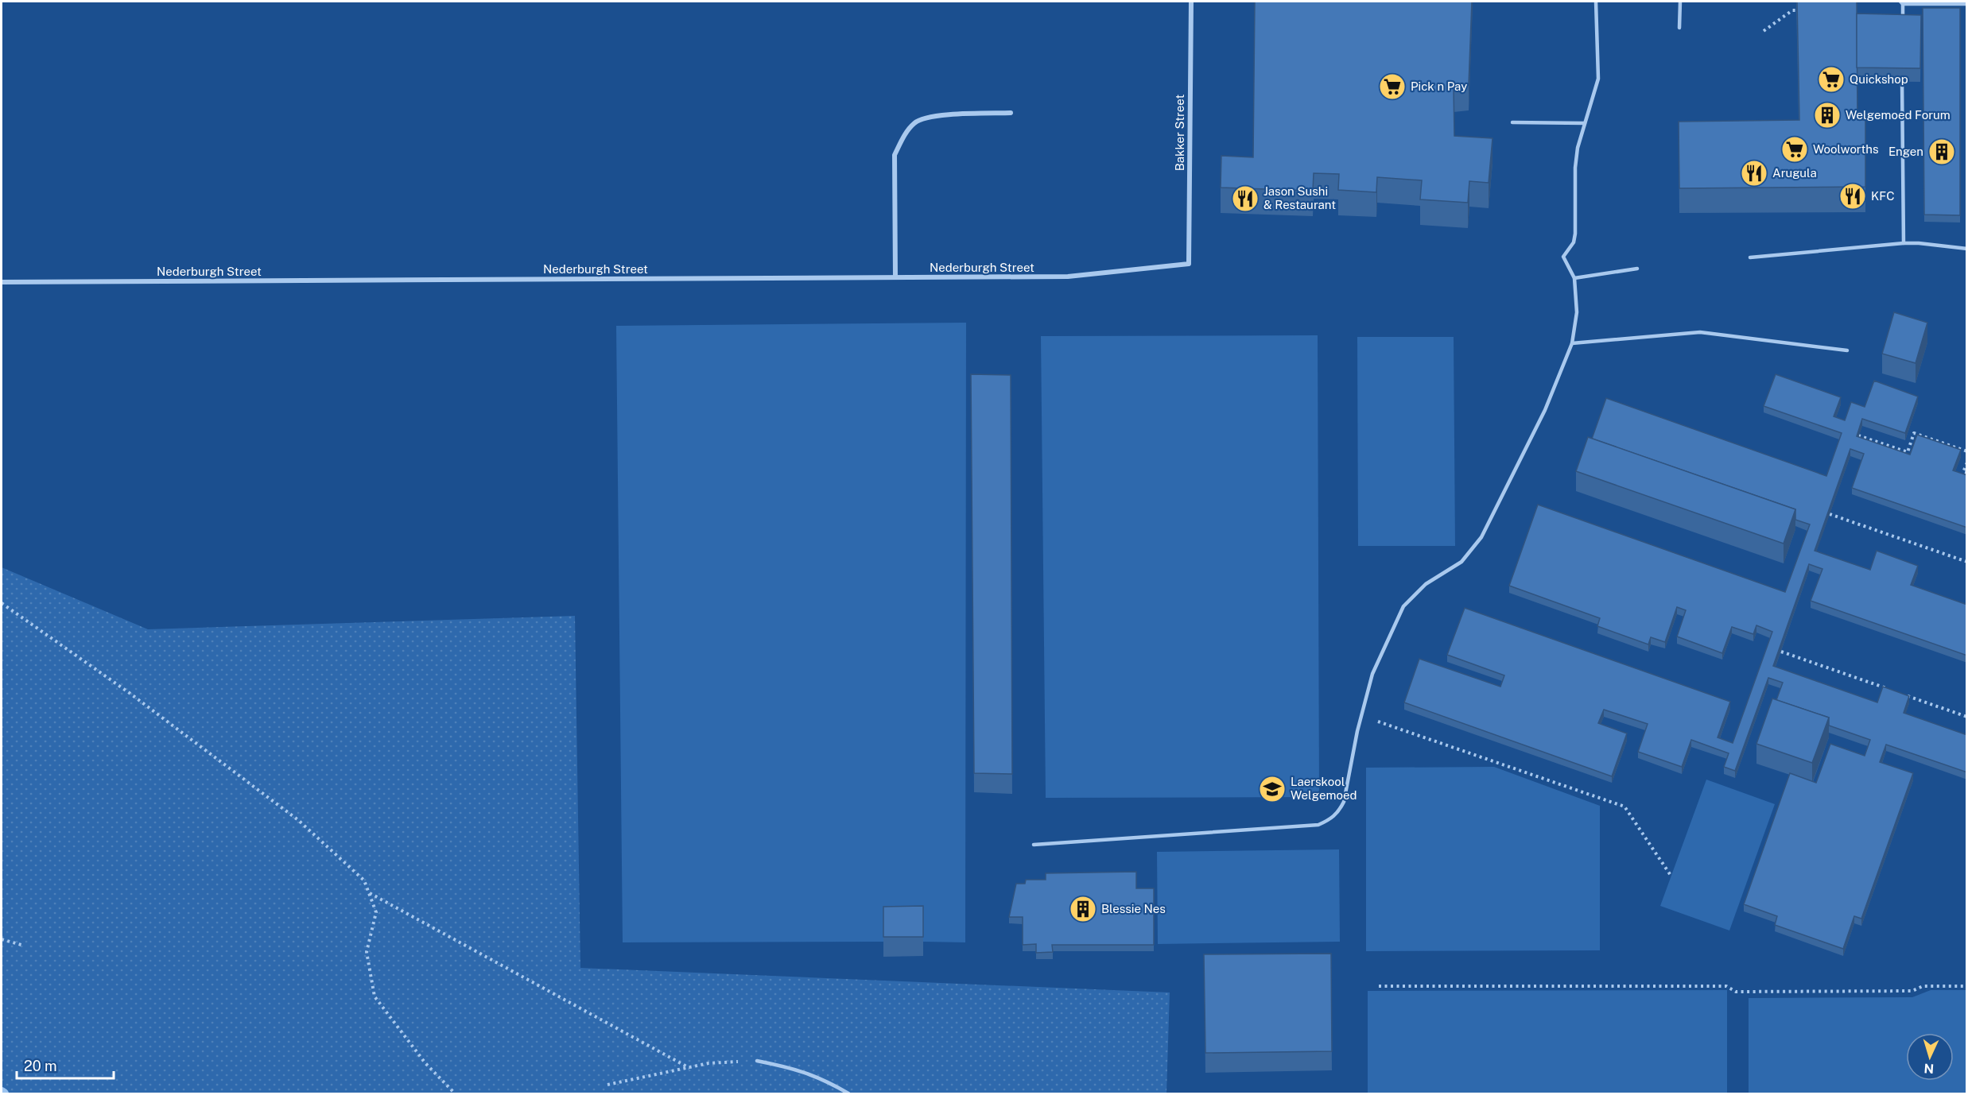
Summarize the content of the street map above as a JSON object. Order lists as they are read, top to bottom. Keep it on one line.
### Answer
{"streets":{"street":["Bakker Street","Nederburgh Street"]},"crossings":[["Bakker Street","Nederburgh Street"]],"places":{"supermarket":["Quickshop","Pick n Pay","Woolworths"],"building":["Welgemoed Forum","Engen","Blessie Nes"],"restaurant":["Arugula","KFC","Jason Sushi & Restaurant"],"school or university":["Laerskool Welgemoed"]},"scale_bar":"20 m","north":"bottom"}
